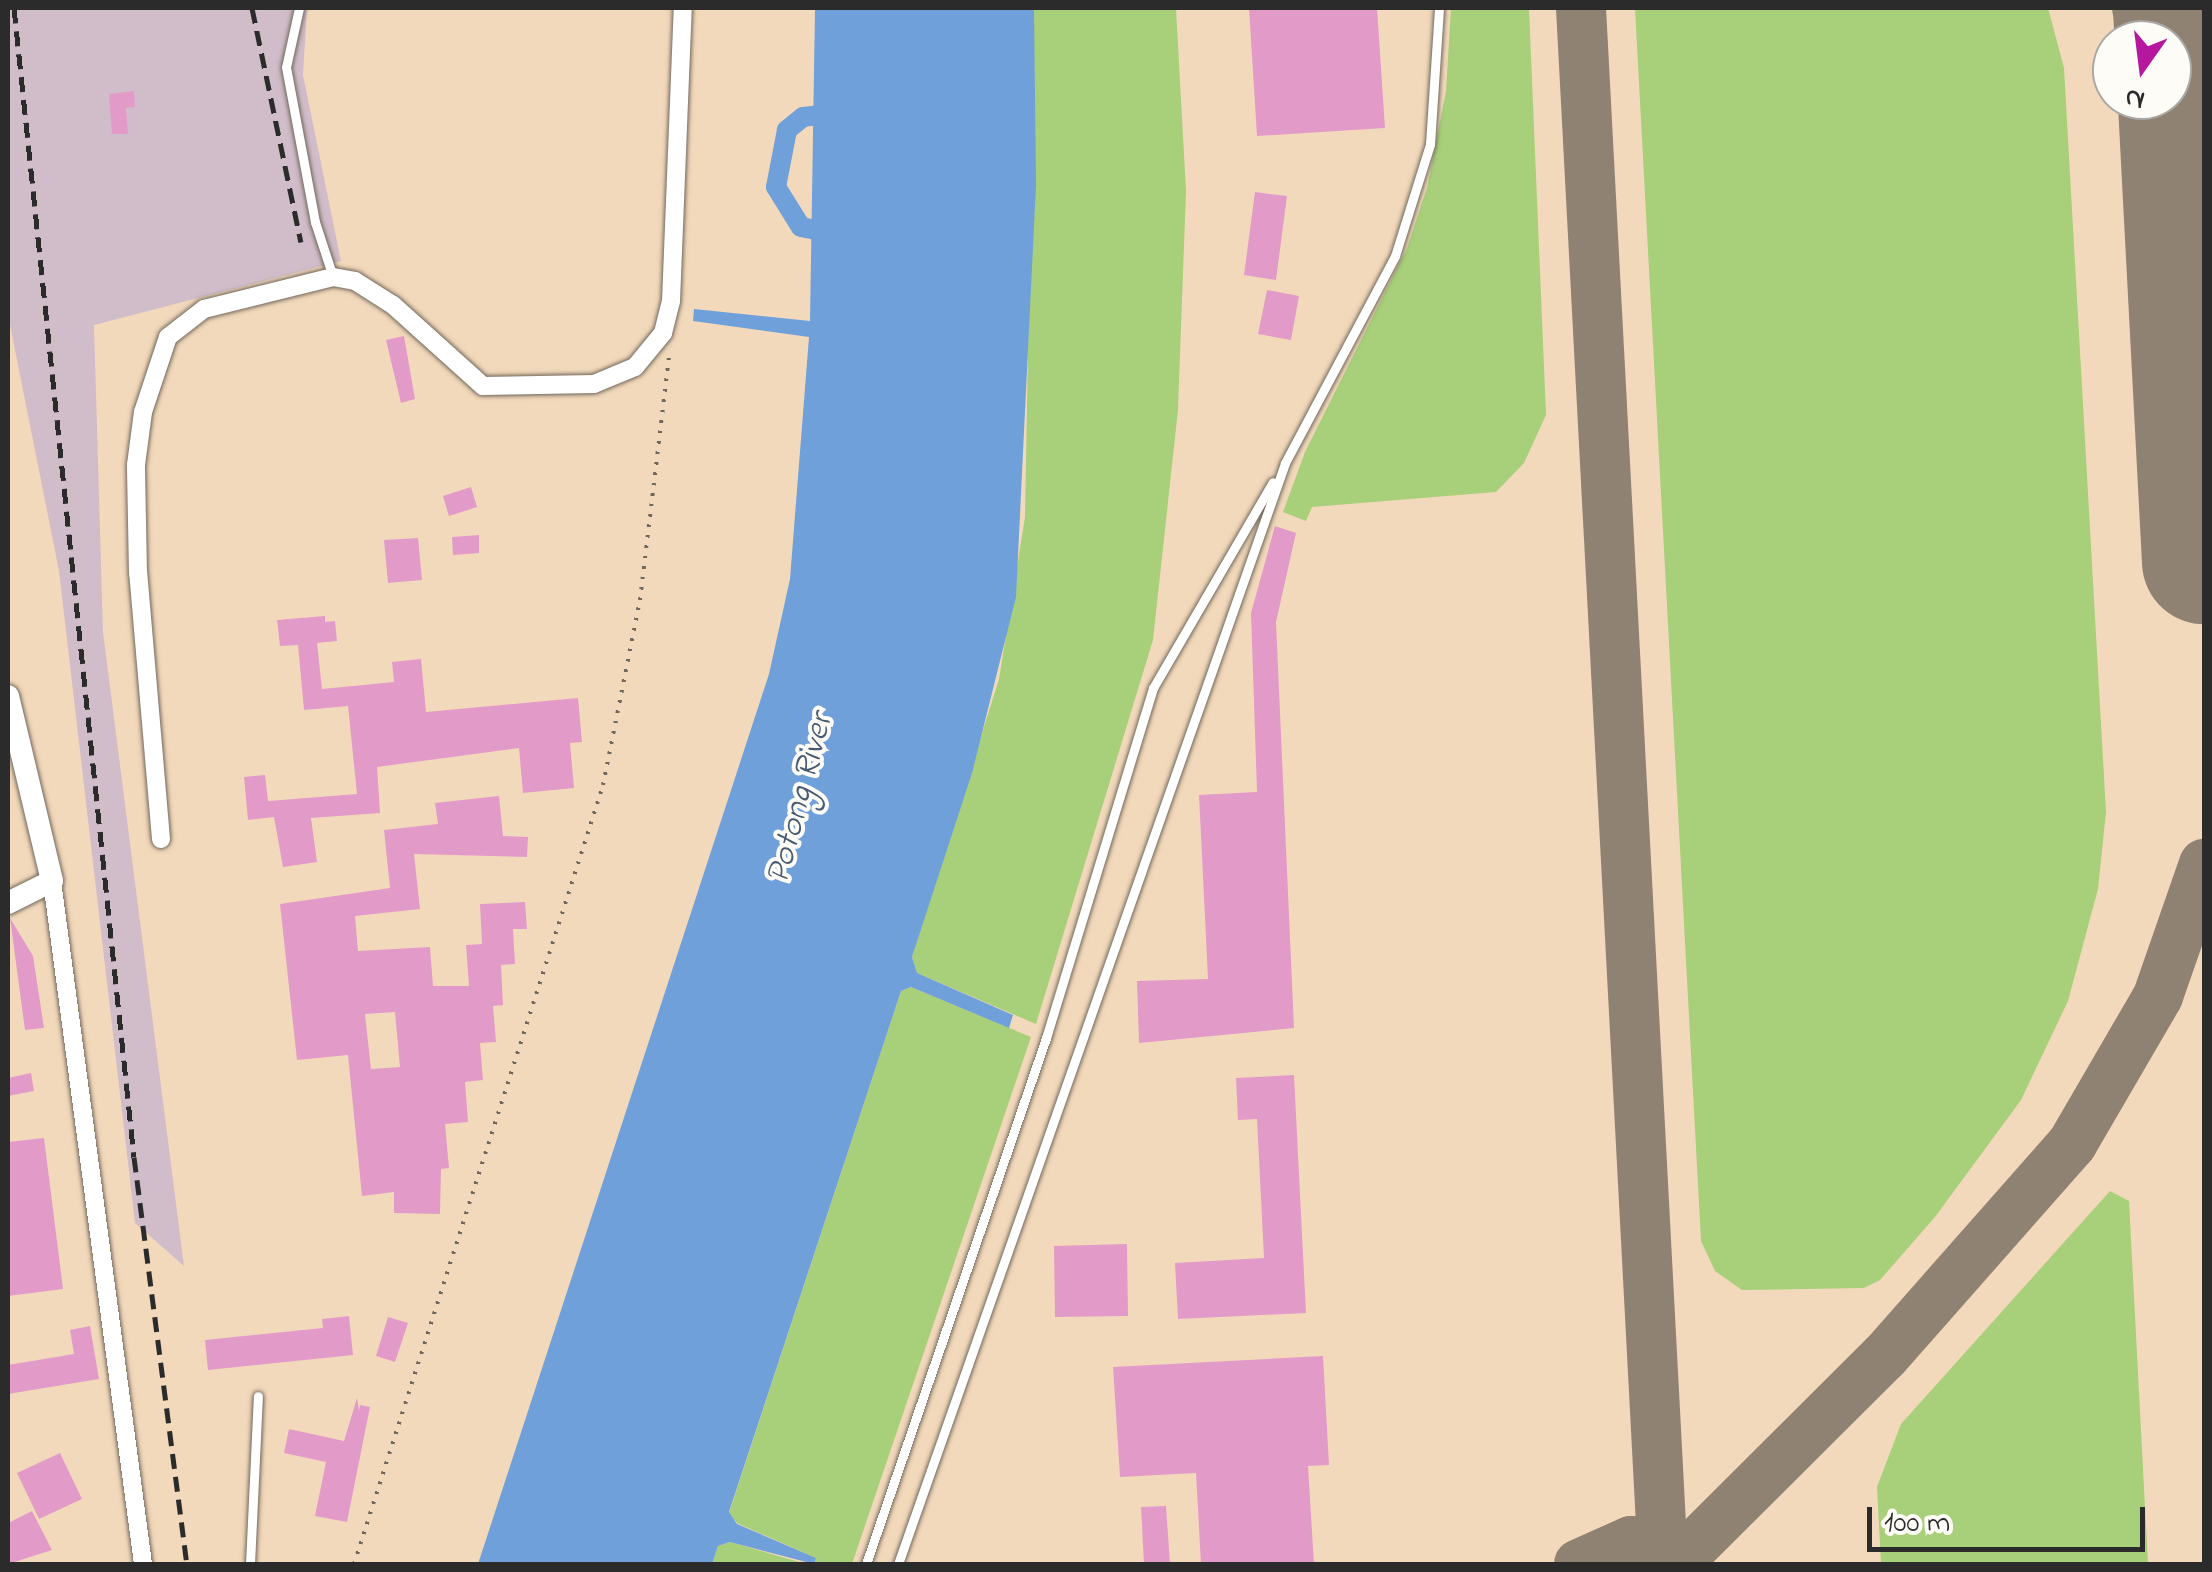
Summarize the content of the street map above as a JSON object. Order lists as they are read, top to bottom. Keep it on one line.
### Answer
{"water":["Potong River"],"scale_bar":"100 m","north":"bottom"}
